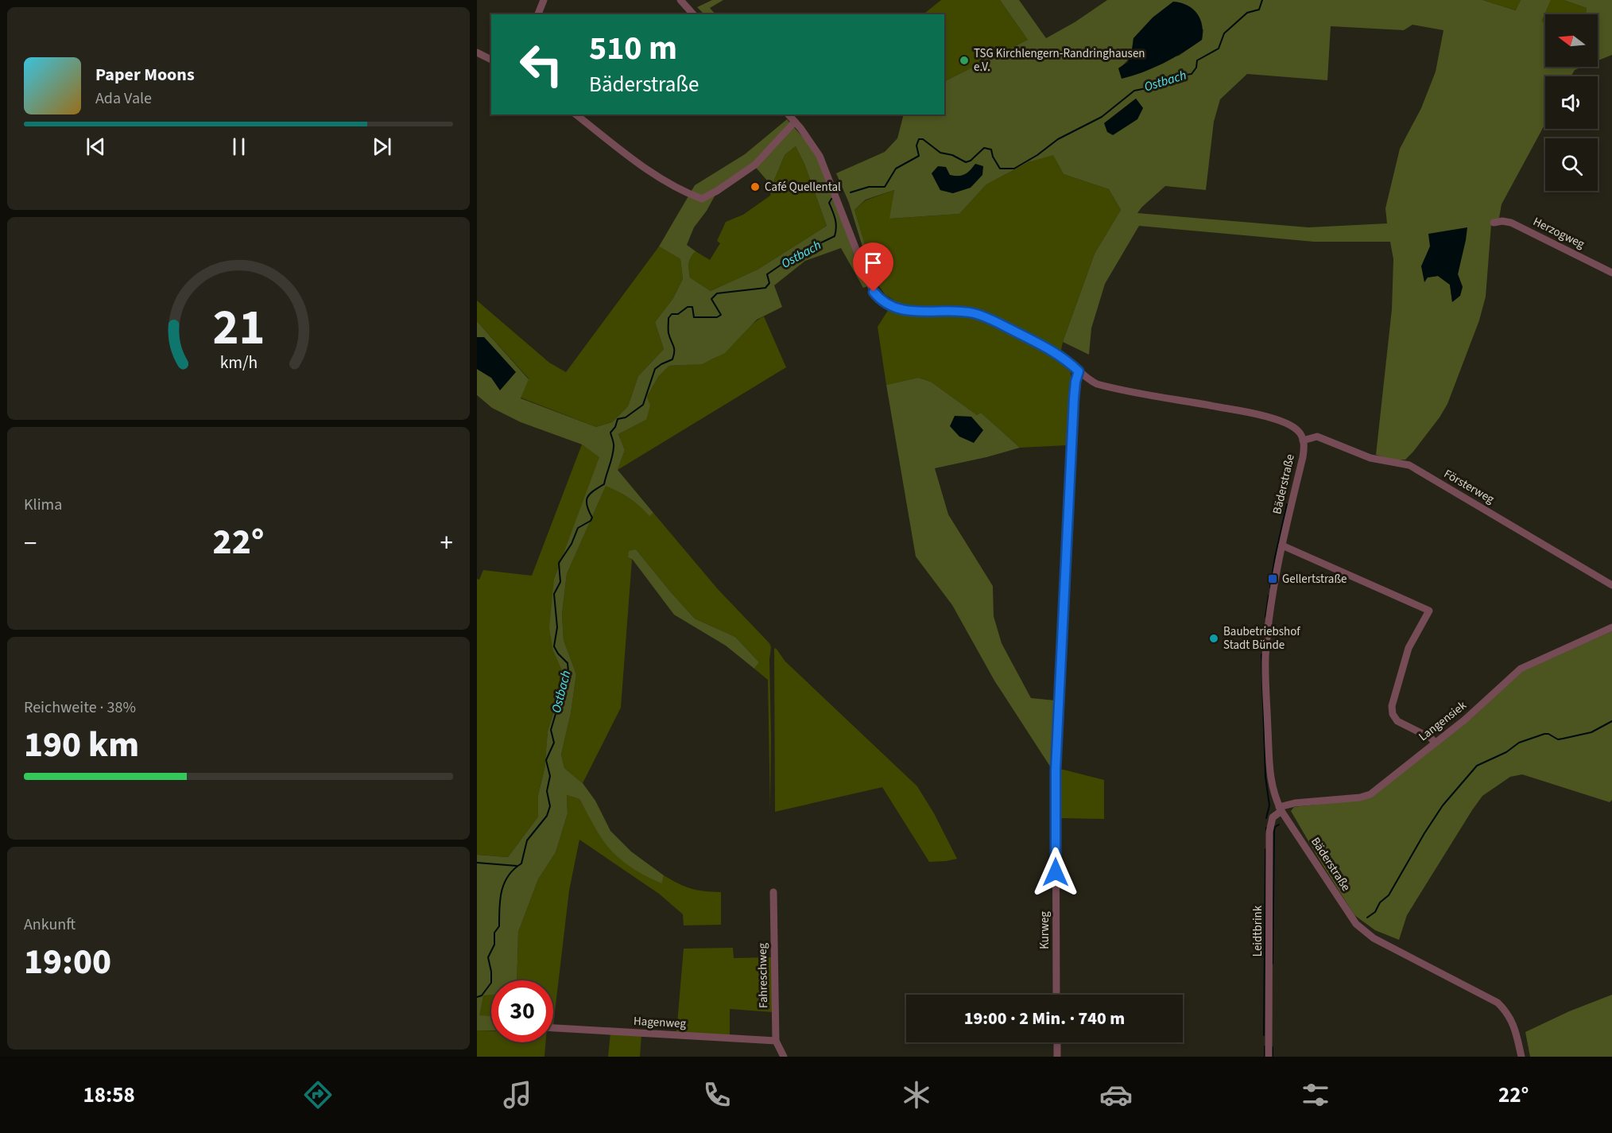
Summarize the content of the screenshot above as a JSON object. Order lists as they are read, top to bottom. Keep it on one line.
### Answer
{"streets":{"street":["Herzogweg","Bäderstraße","Försterweg","Langensiek","Kurweg","Leidtbrink","Fahreschweg","Hagenweg"]},"crossings":[["Bäderstraße","Försterweg"],["Bäderstraße","Langensiek"],["Bäderstraße","Kurweg"],["Bäderstraße","Leidtbrink"],["Langensiek","Leidtbrink"],["Fahreschweg","Hagenweg"]],"water":["Ostbach"],"places":{"other":["TSG Kirchlengern-Randringhausen e.V.","Café Quellental","Baubetriebshof Stadt Bünde"],"transit":["Gellertstraße"]},"north":"left","page":{"turn":["510 m","Bäderstraße"],"song":["Paper Moons","Ada Vale"],"tile":["Klima",["Reichweite · 38%","190 km"],["Ankunft","19:00"]],"heat":["−","22°","+"],"limit":"30","trip":"19:00 · 2 Min. · 740 m","tabs":["18:58","22°"],"gauge":["21","km/h"]}}
